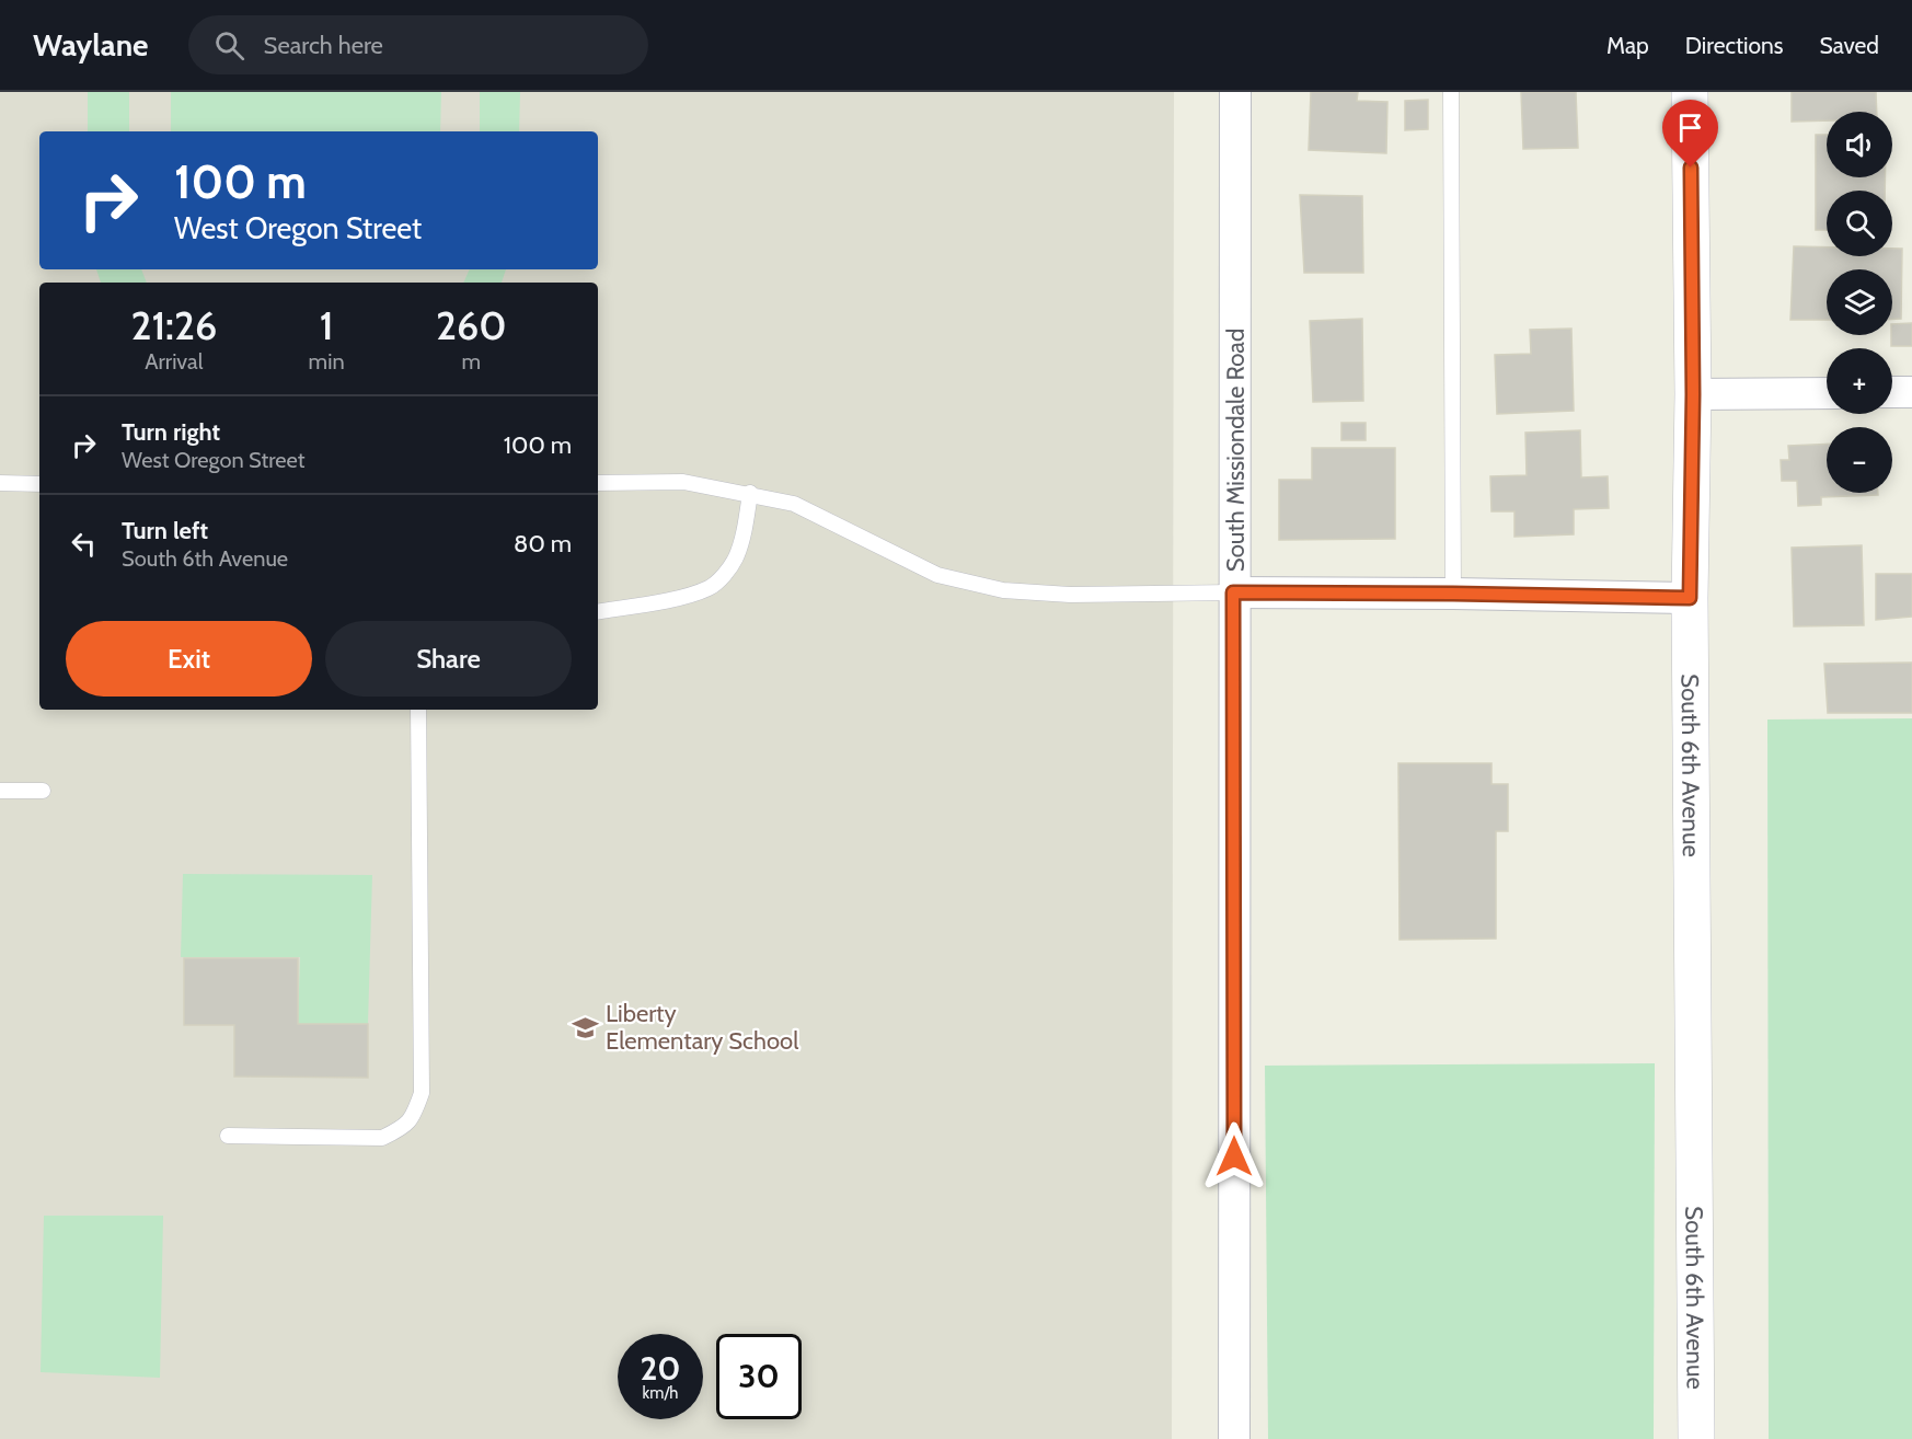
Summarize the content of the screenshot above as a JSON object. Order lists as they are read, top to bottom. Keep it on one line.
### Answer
{"streets":{"street":["South Missiondale Road","South 6th Avenue"]},"places":{"school or university":["Liberty Elementary School"]},"page":{"header":"Waylane","search":"Search here","nav":["Map","Directions","Saved"],"map_buttons":["+","−"],"turn":["100 m","West Oregon Street"],"eta":["21:26","Arrival","1","min","260","m"],"list":[{"name":"Turn right","note":"West Oregon Street","value":"100 m"},{"name":"Turn left","note":"South 6th Avenue","value":"80 m"}],"buttons":["Exit","Share"],"speed":"20 km/h","limit":"30"}}
